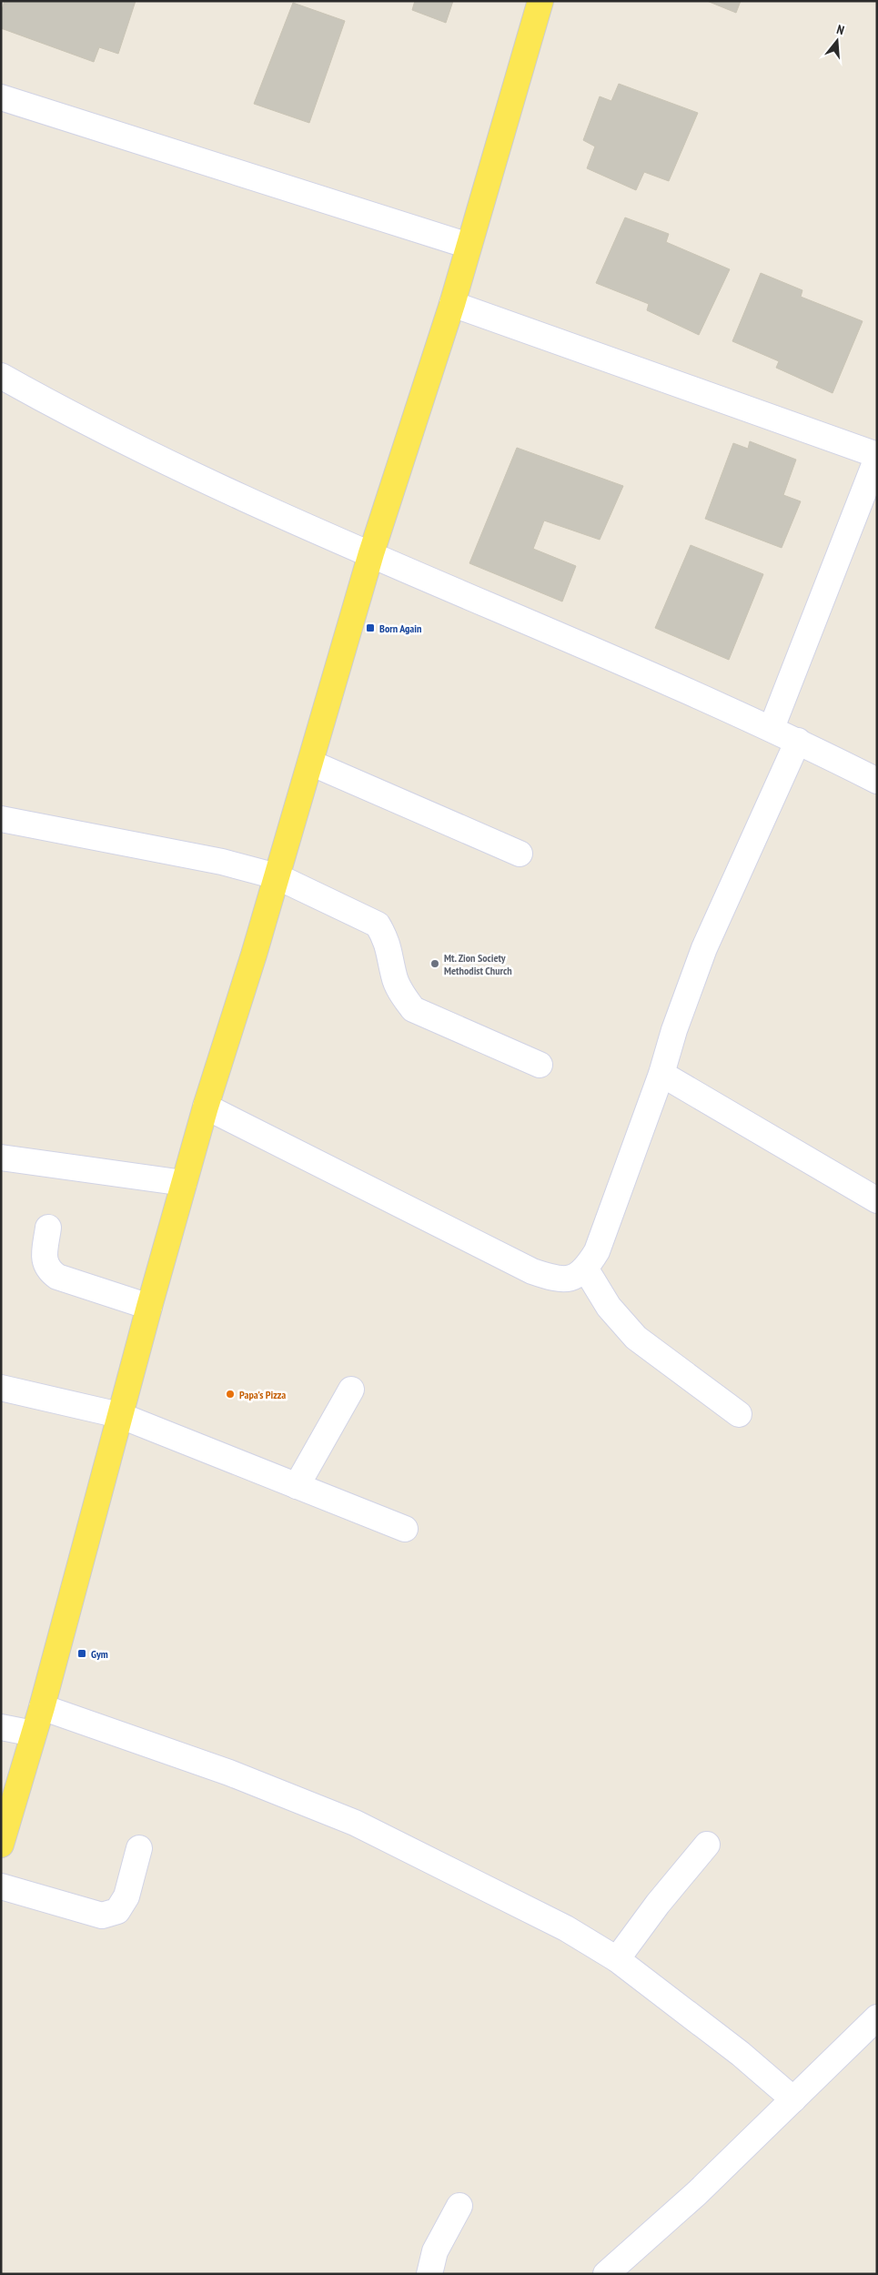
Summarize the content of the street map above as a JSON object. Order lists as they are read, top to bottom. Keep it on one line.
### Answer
{"places":{"transit":["Born Again","Gym"],"other":["Mt. Zion Society Methodist Church","Papa's Pizza"]},"north":"top"}
